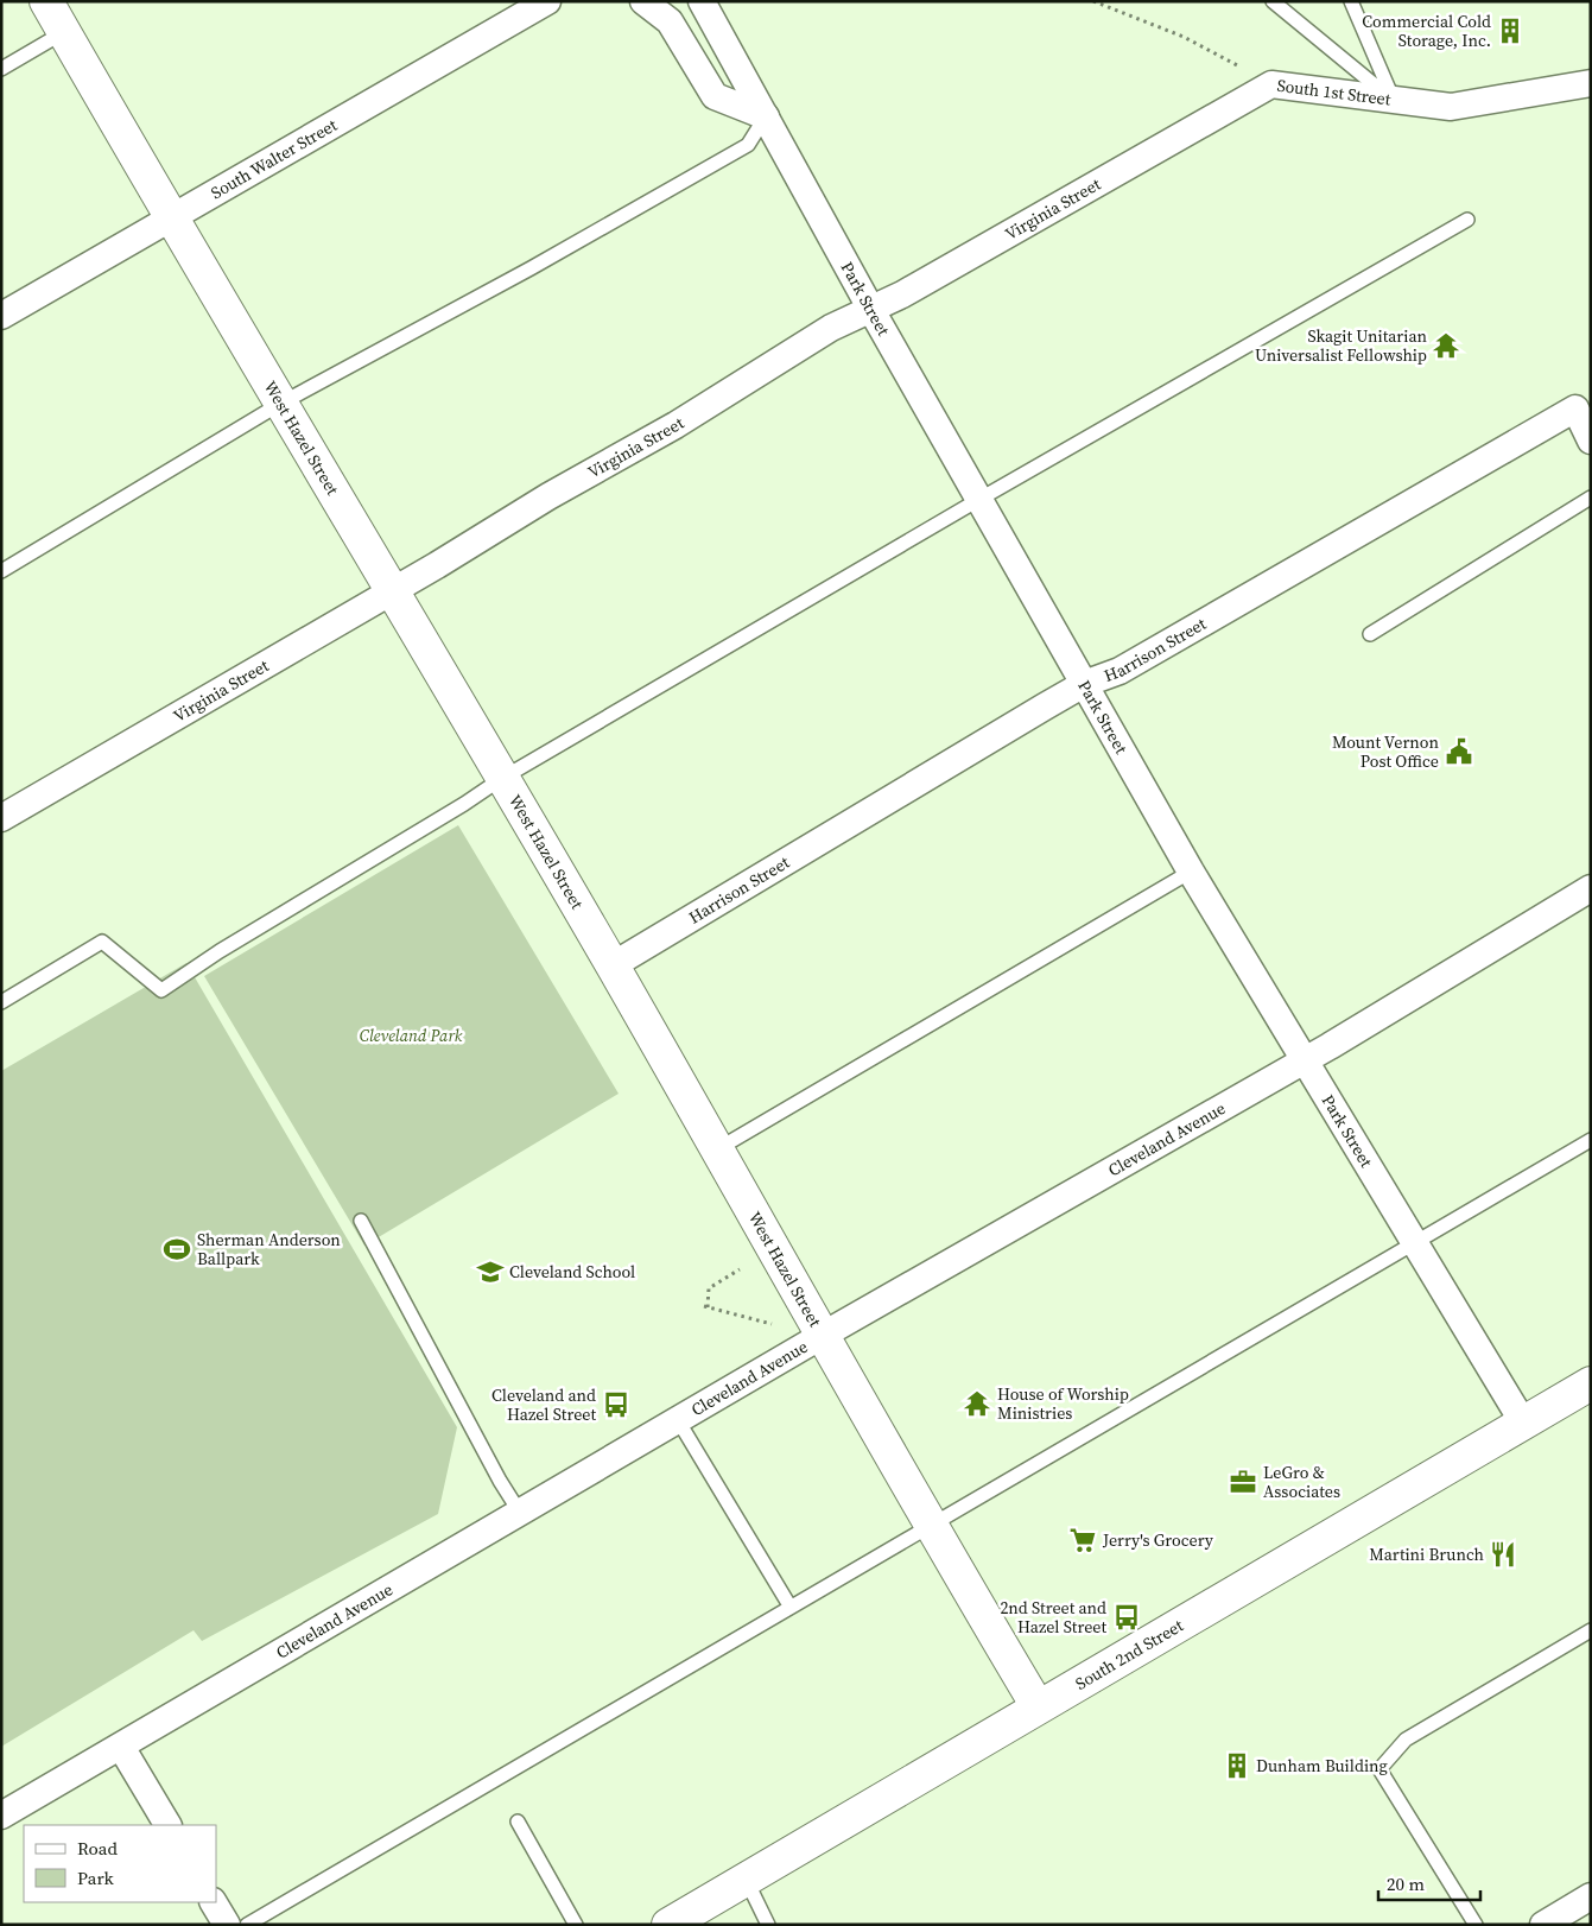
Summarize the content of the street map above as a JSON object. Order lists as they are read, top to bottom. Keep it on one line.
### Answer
{"streets":{"street":["South 1st Street","South Walter Street","Virginia Street","Park Street","West Hazel Street","Harrison Street","Cleveland Avenue","South 2nd Street"]},"crossings":[["South 1st Street","Virginia Street"],["South Walter Street","West Hazel Street"],["Virginia Street","Park Street"],["Virginia Street","West Hazel Street"],["Park Street","Harrison Street"],["Park Street","Cleveland Avenue"],["Park Street","South 2nd Street"],["West Hazel Street","Harrison Street"],["West Hazel Street","Cleveland Avenue"],["West Hazel Street","South 2nd Street"]],"parks":["Cleveland Park"],"places":{"building":["Commercial Cold Storage, Inc.","Dunham Building"],"temple":["Skagit Unitarian Universalist Fellowship","House of Worship Ministries"],"public building":["Mount Vernon Post Office"],"sports":["Sherman Anderson Ballpark"],"school or university":["Cleveland School"],"bus stop":["Cleveland and Hazel Street","2nd Street and Hazel Street"],"office":["LeGro & Associates"],"supermarket":["Jerry's Grocery"],"restaurant":["Martini Brunch"]},"legend":["Road","Park"],"scale_bar":"20 m"}
